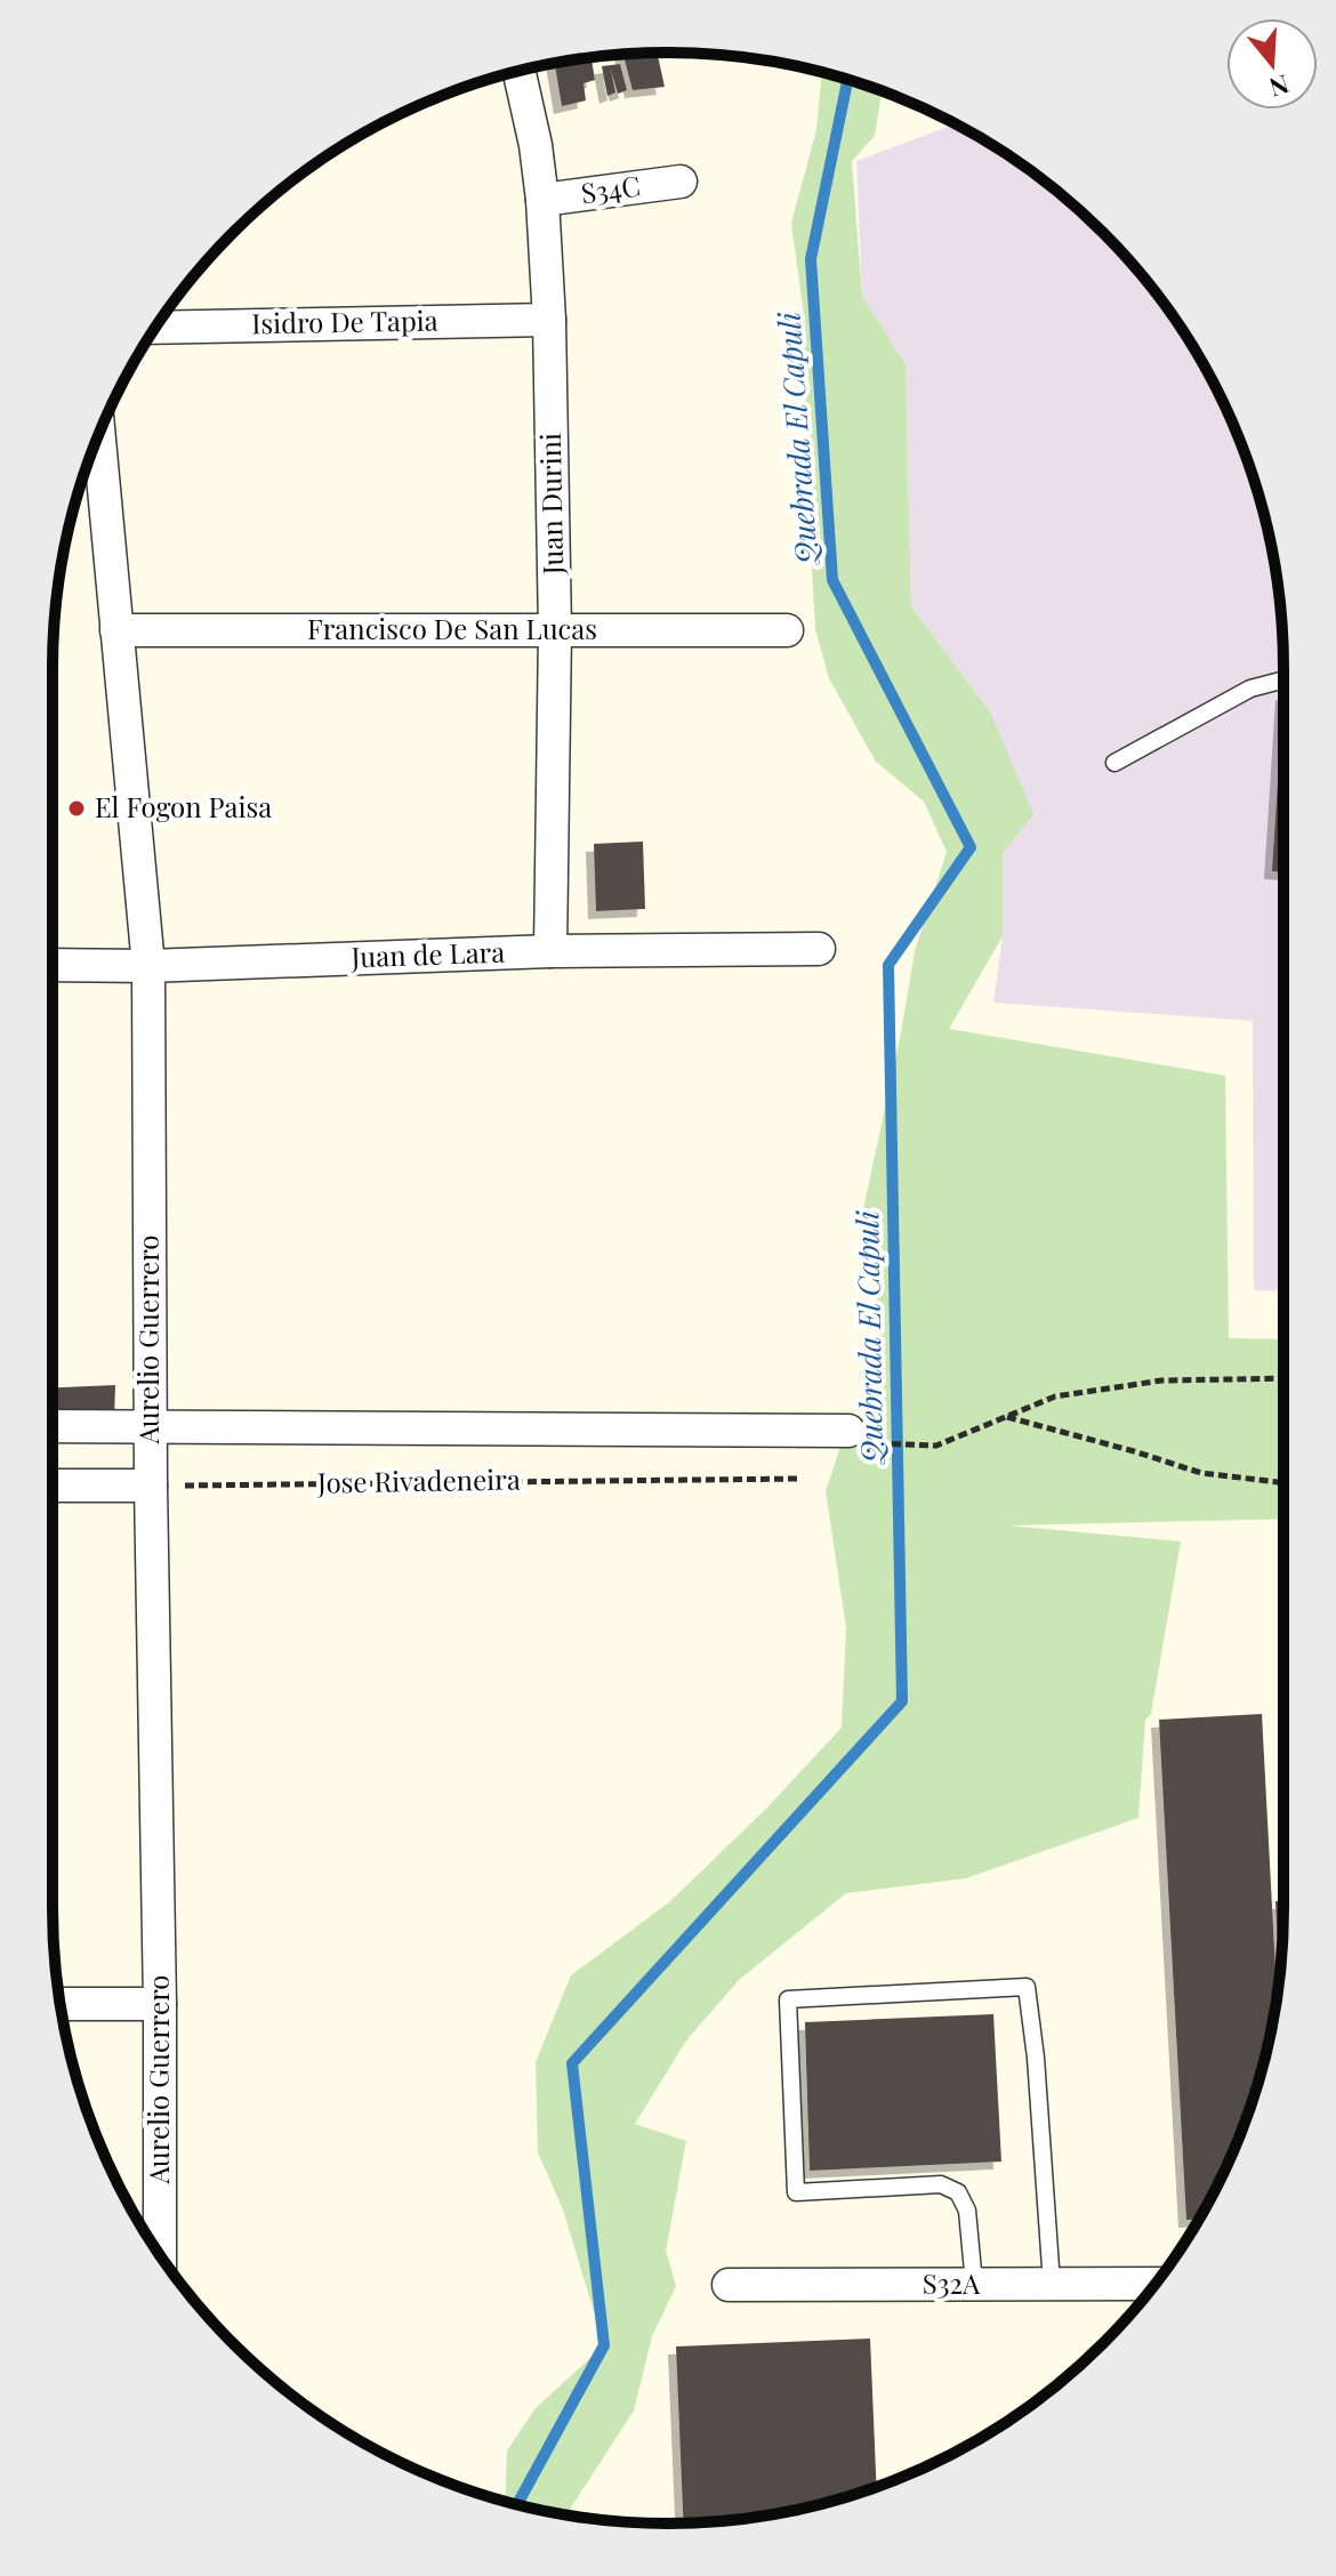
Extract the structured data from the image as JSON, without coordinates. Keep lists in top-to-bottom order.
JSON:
{
  "streets": {
    "street": [
      "S34C",
      "Isidro De Tapia",
      "Juan Durini",
      "Francisco De San Lucas",
      "Juan de Lara",
      "Aurelio Guerrero",
      "S32A"
    ],
    "path": ["Jose Rivadeneira"]
  },
  "crossings": [
    ["S34C", "Juan Durini"],
    ["Isidro De Tapia", "Juan Durini"],
    ["Juan Durini", "Francisco De San Lucas"],
    ["Juan Durini", "Juan de Lara"],
    ["Francisco De San Lucas", "Aurelio Guerrero"],
    ["Juan de Lara", "Aurelio Guerrero"],
    ["Aurelio Guerrero", "Jose Rivadeneira"]
  ],
  "water": ["Quebrada El Capuli"],
  "places": ["El Fogon Paisa"],
  "north": "bottom"
}
